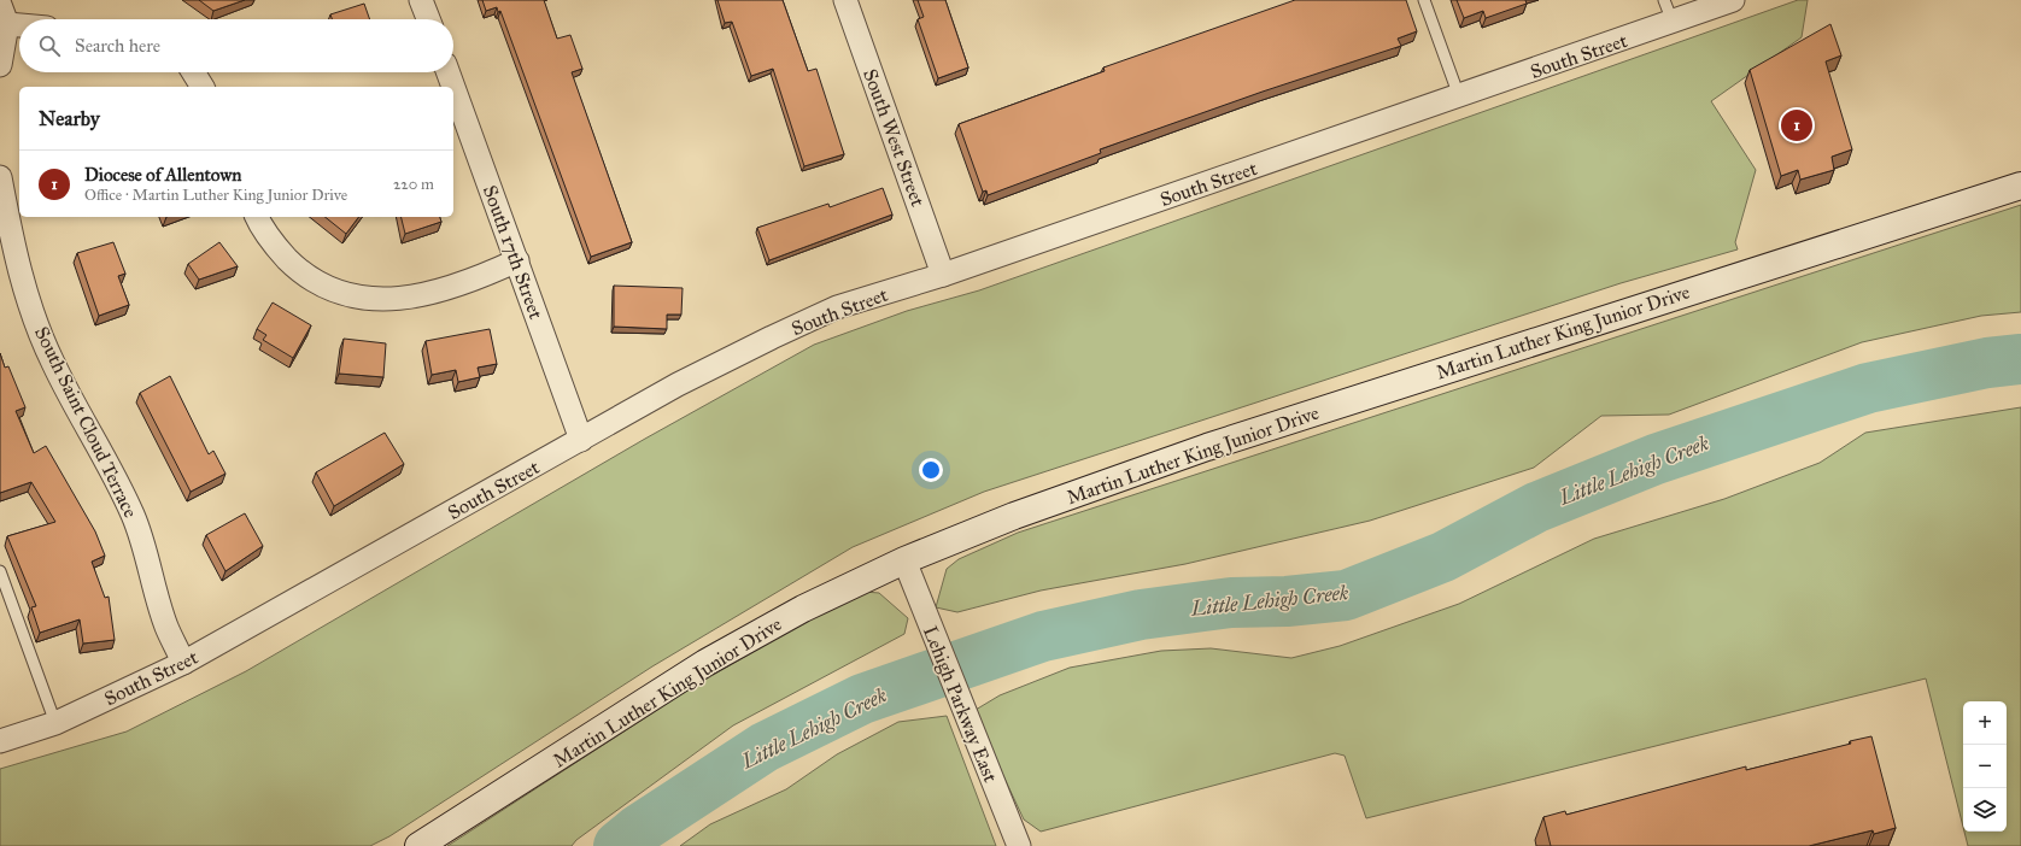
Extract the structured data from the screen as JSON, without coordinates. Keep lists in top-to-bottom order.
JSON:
{
  "streets": {
    "main road": ["Martin Luther King Junior Drive"],
    "street": [
      "South Street",
      "South West Street",
      "South 17th Street",
      "South Saint Cloud Terrace",
      "Lehigh Parkway East"
    ]
  },
  "crossings": [
    ["South Street", "South West Street"],
    ["South Street", "South 17th Street"],
    ["South Street", "South Saint Cloud Terrace"],
    ["Martin Luther King Junior Drive", "Lehigh Parkway East"]
  ],
  "water": ["Little Lehigh Creek"],
  "page": {
    "search": "Search here",
    "heading": "Nearby",
    "pins": "1",
    "list": [
      {
        "mark": "1",
        "name": "Diocese of Allentown",
        "note": "Office · Martin Luther King Junior Drive",
        "value": "220 m"
      }
    ],
    "map_buttons": ["+", "−"]
  }
}
